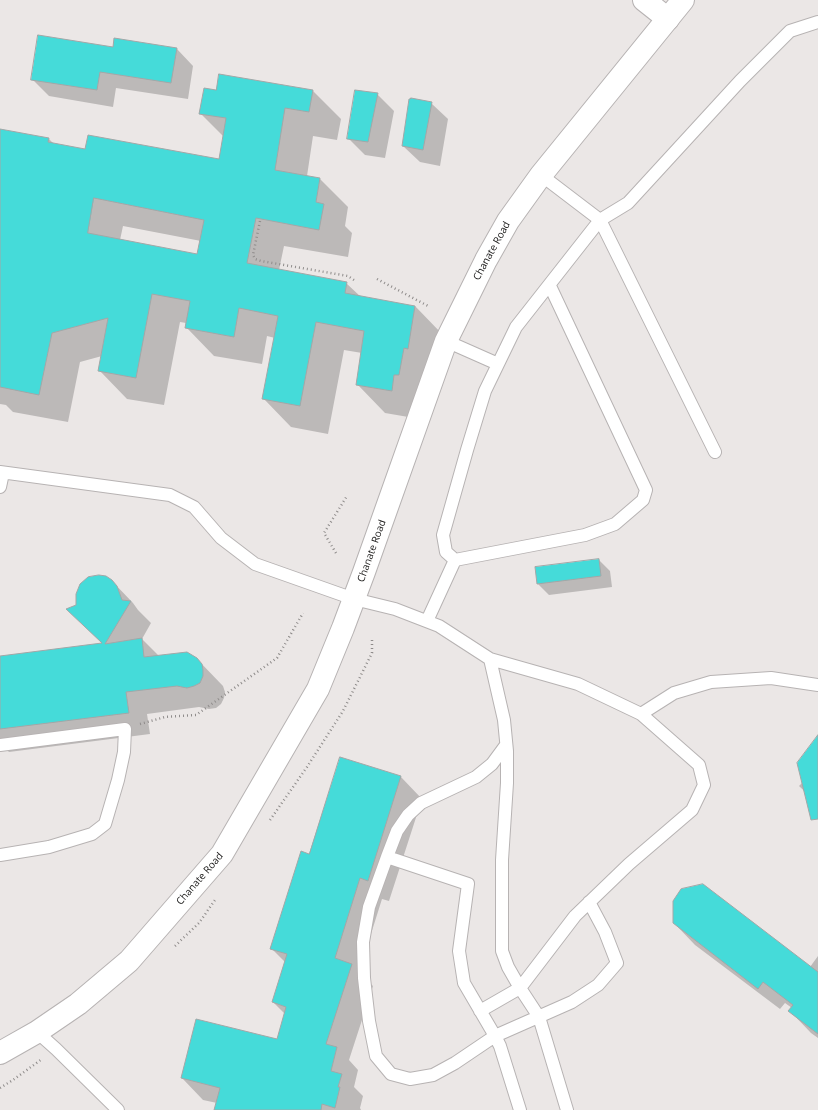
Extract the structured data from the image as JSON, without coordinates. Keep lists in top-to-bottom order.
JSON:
{
  "streets": {
    "street": ["Chanate Road"]
  }
}
